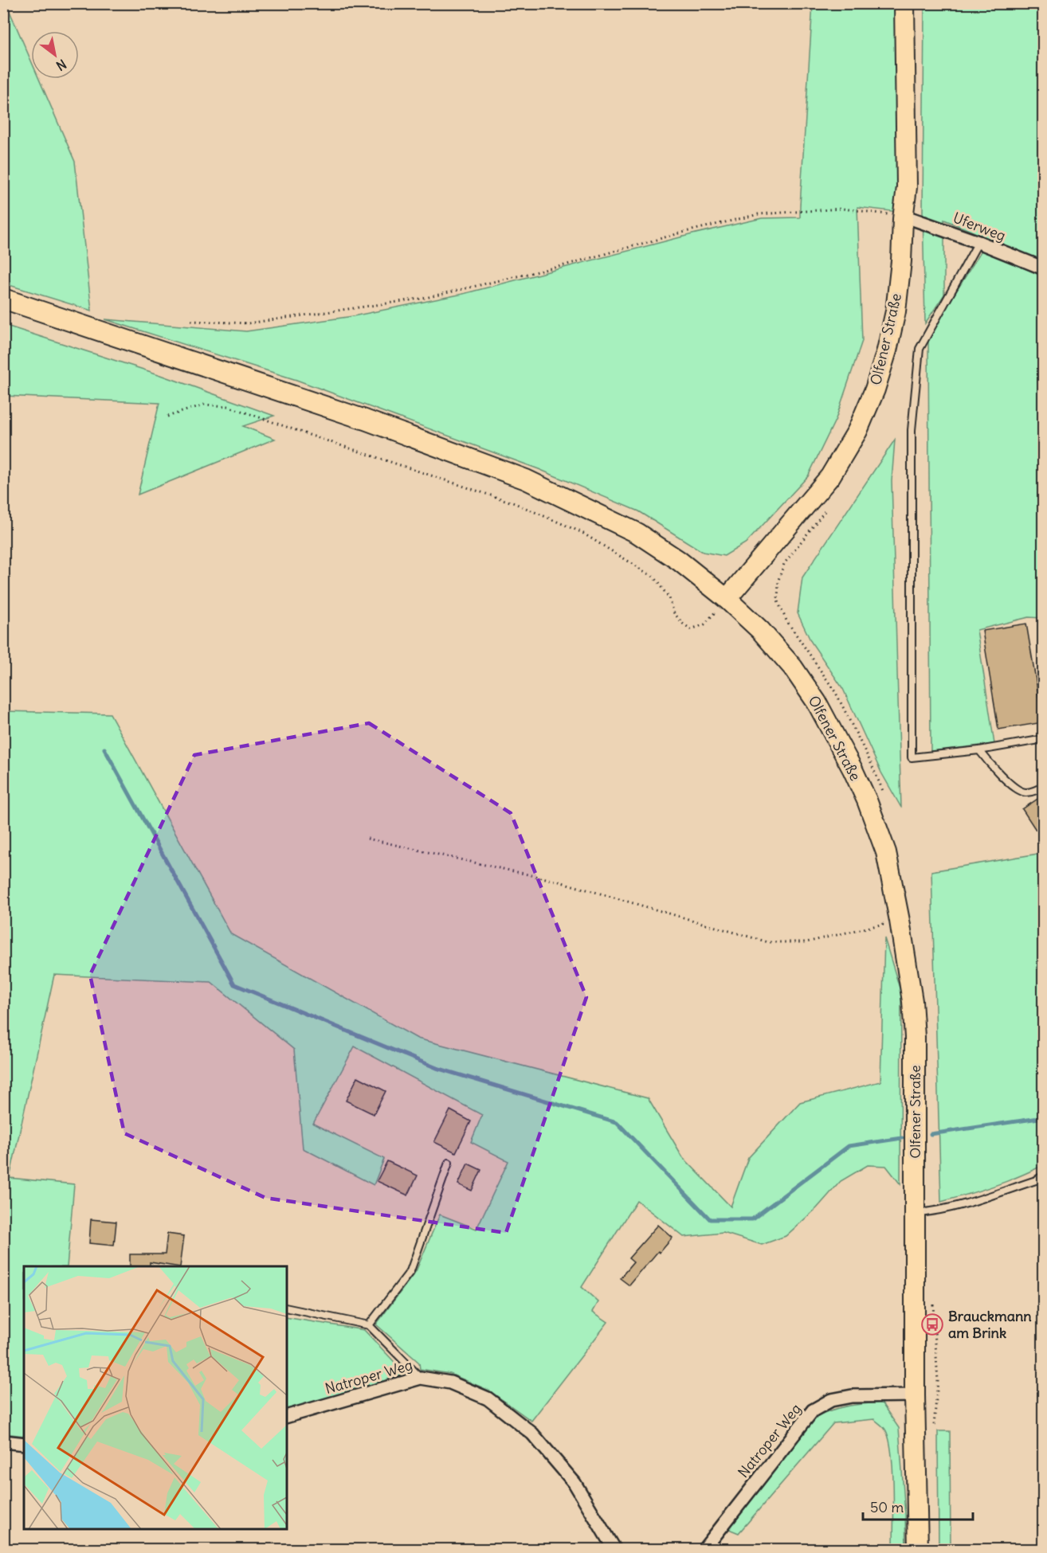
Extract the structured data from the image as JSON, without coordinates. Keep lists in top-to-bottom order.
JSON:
{
  "streets": {
    "main road": ["Olfener Straße"],
    "street": ["Uferweg", "Natroper Weg"]
  },
  "crossings": [
    ["Uferweg", "Olfener Straße"],
    ["Olfener Straße", "Natroper Weg"]
  ],
  "places": {
    "bus stop": ["Brauckmann am Brink"]
  },
  "scale_bar": "50 m",
  "north": "bottom right"
}
